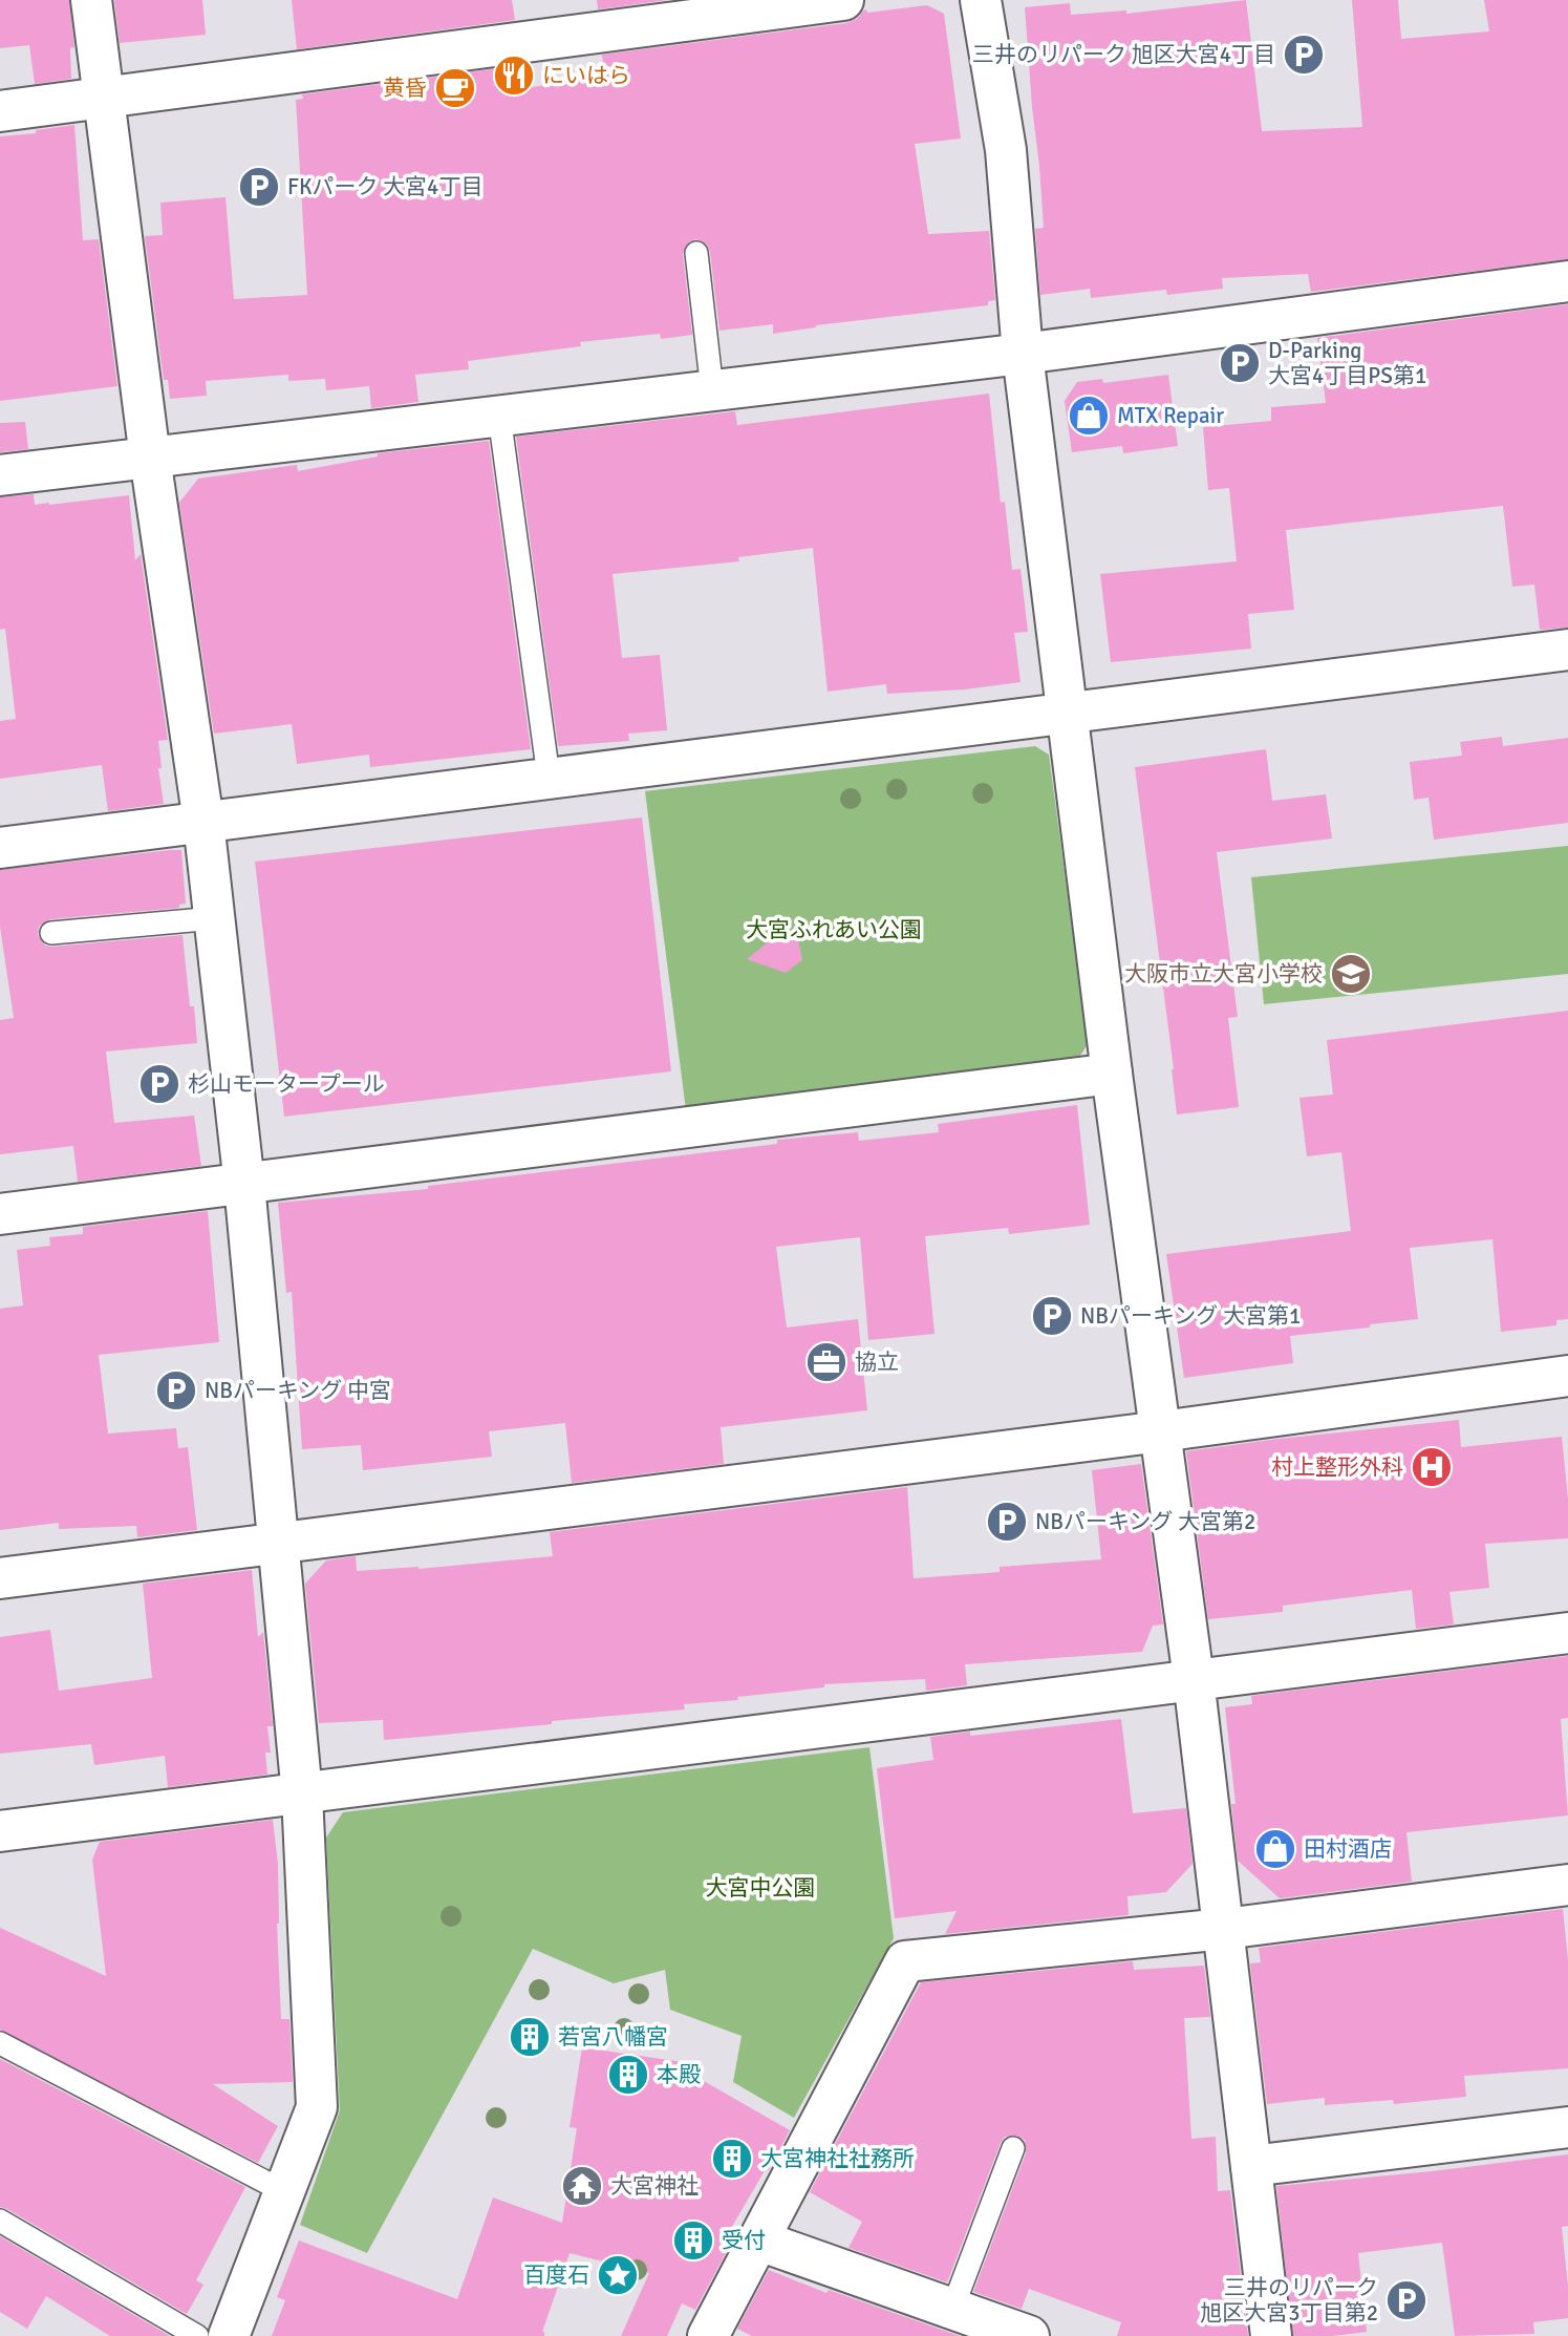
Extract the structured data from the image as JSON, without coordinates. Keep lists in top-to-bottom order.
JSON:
{
  "parks": ["大宮ふれあい公園", "大宮中公園"],
  "places": {
    "parking": [
      "三井のリパーク 旭区大宮4丁目",
      "FKパーク 大宮4丁目",
      "D-Parking 大宮4丁目PS第1",
      "杉山モータープール",
      "NBパーキング 大宮第1",
      "NBパーキング 中宮",
      "NBパーキング 大宮第2",
      "三井のリパーク 旭区大宮3丁目第2"
    ],
    "restaurant": ["にいはら"],
    "cafe": ["黄昏"],
    "shop": ["MTX Repair", "田村酒店"],
    "school or university": ["大阪市立大宮小学校"],
    "office": ["協立"],
    "hospital": ["村上整形外科"],
    "building": [
      "若宮八幡宮",
      "本殿",
      "大宮神社社務所",
      "受付"
    ],
    "temple": ["大宮神社"],
    "place": ["百度石"]
  }
}
